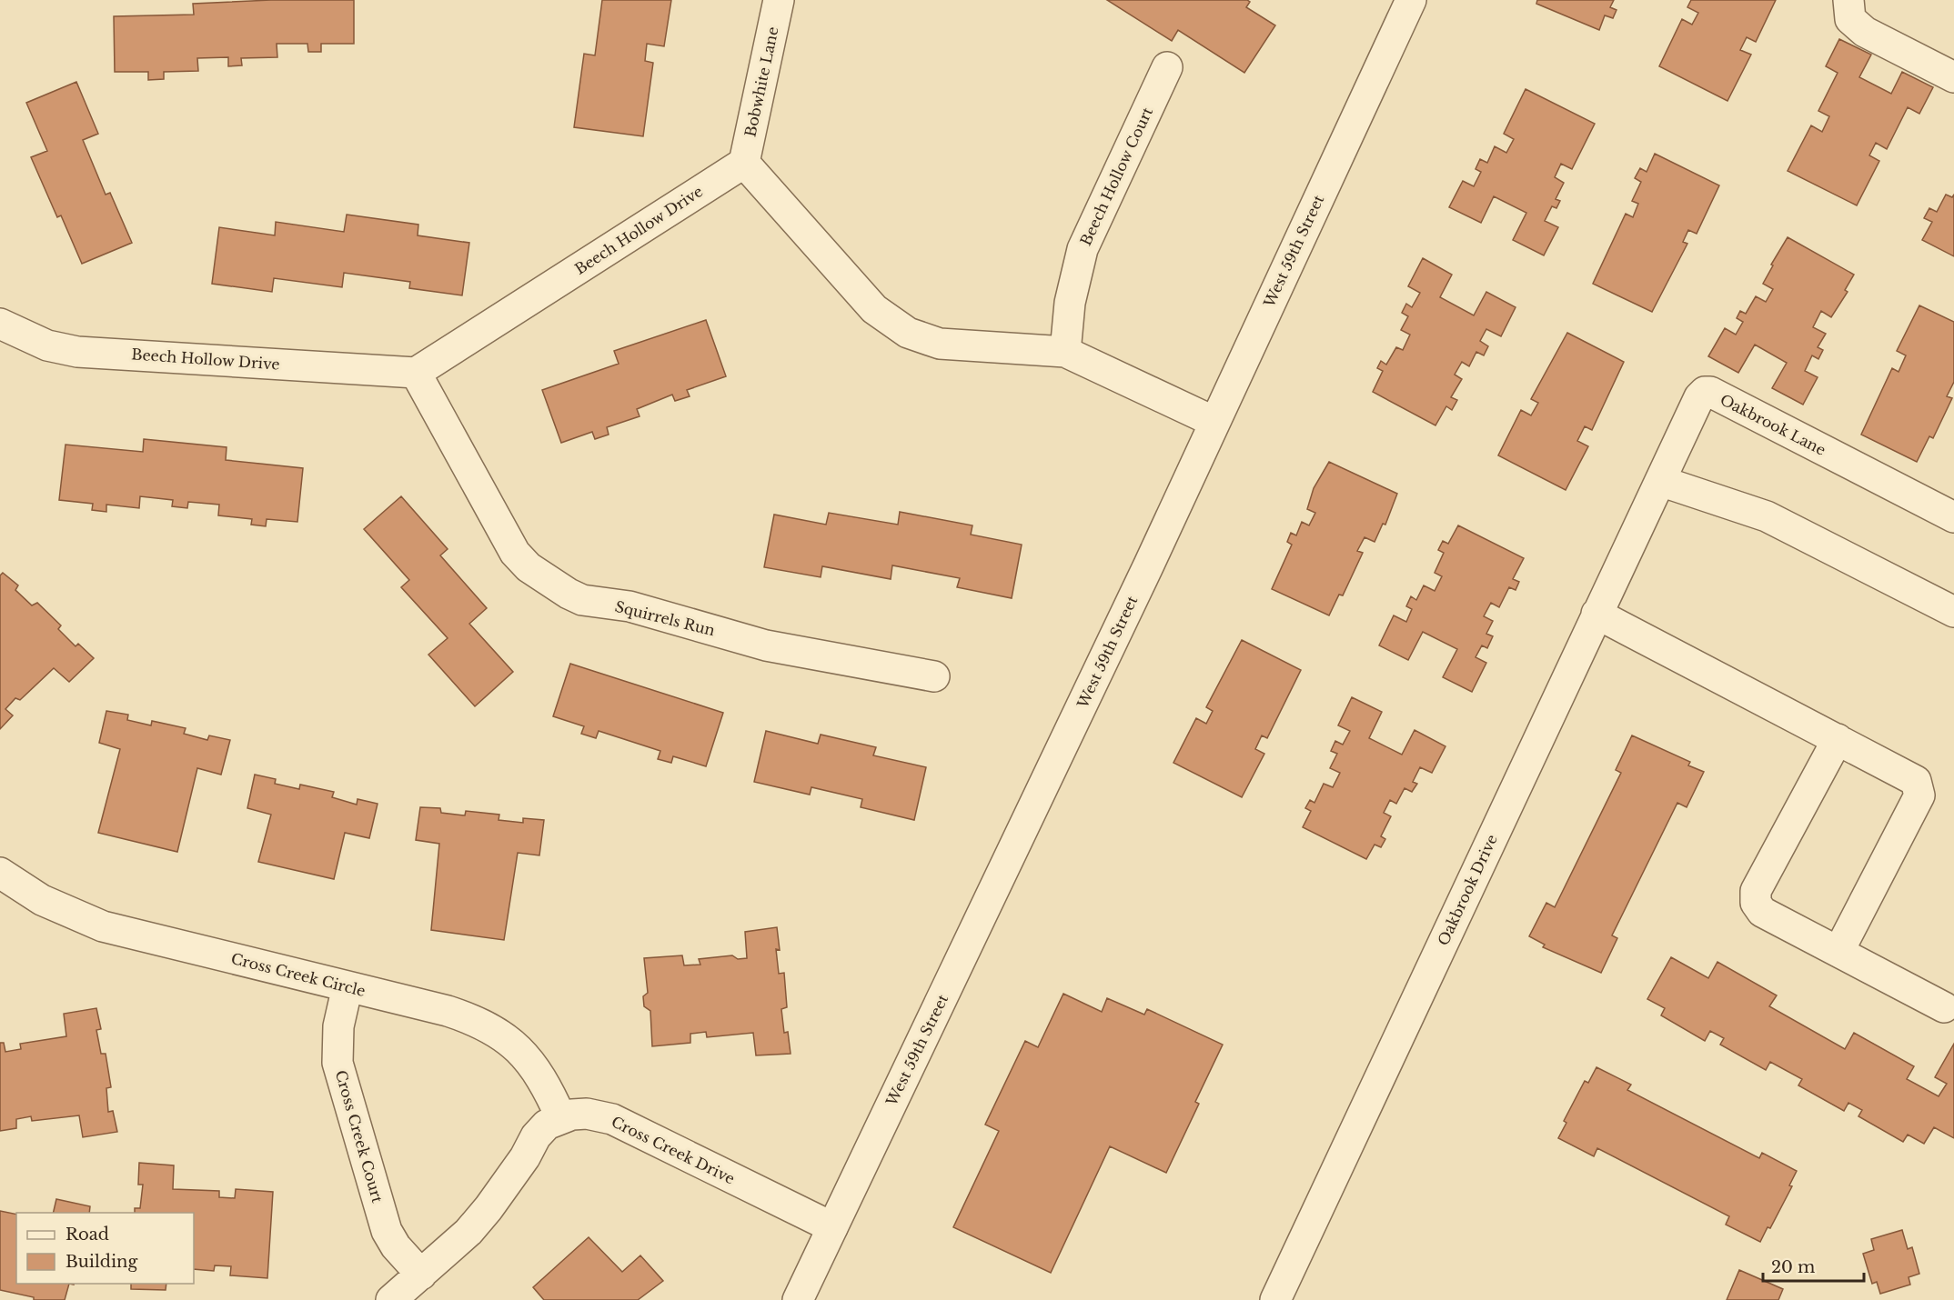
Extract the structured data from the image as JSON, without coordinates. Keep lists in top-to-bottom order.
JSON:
{
  "streets": {
    "street": [
      "Bobwhite Lane",
      "Beech Hollow Court",
      "Beech Hollow Drive",
      "West 59th Street",
      "Oakbrook Lane",
      "Squirrels Run",
      "Oakbrook Drive",
      "Cross Creek Circle",
      "Cross Creek Court",
      "Cross Creek Drive"
    ]
  },
  "crossings": [
    ["Bobwhite Lane", "Beech Hollow Drive"],
    ["Beech Hollow Drive", "Squirrels Run"],
    ["West 59th Street", "Cross Creek Drive"],
    ["Oakbrook Lane", "Oakbrook Drive"],
    ["Cross Creek Circle", "Cross Creek Court"],
    ["Cross Creek Circle", "Cross Creek Drive"],
    ["Cross Creek Court", "Cross Creek Drive"]
  ],
  "legend": ["Road", "Building"],
  "scale_bar": "20 m"
}
